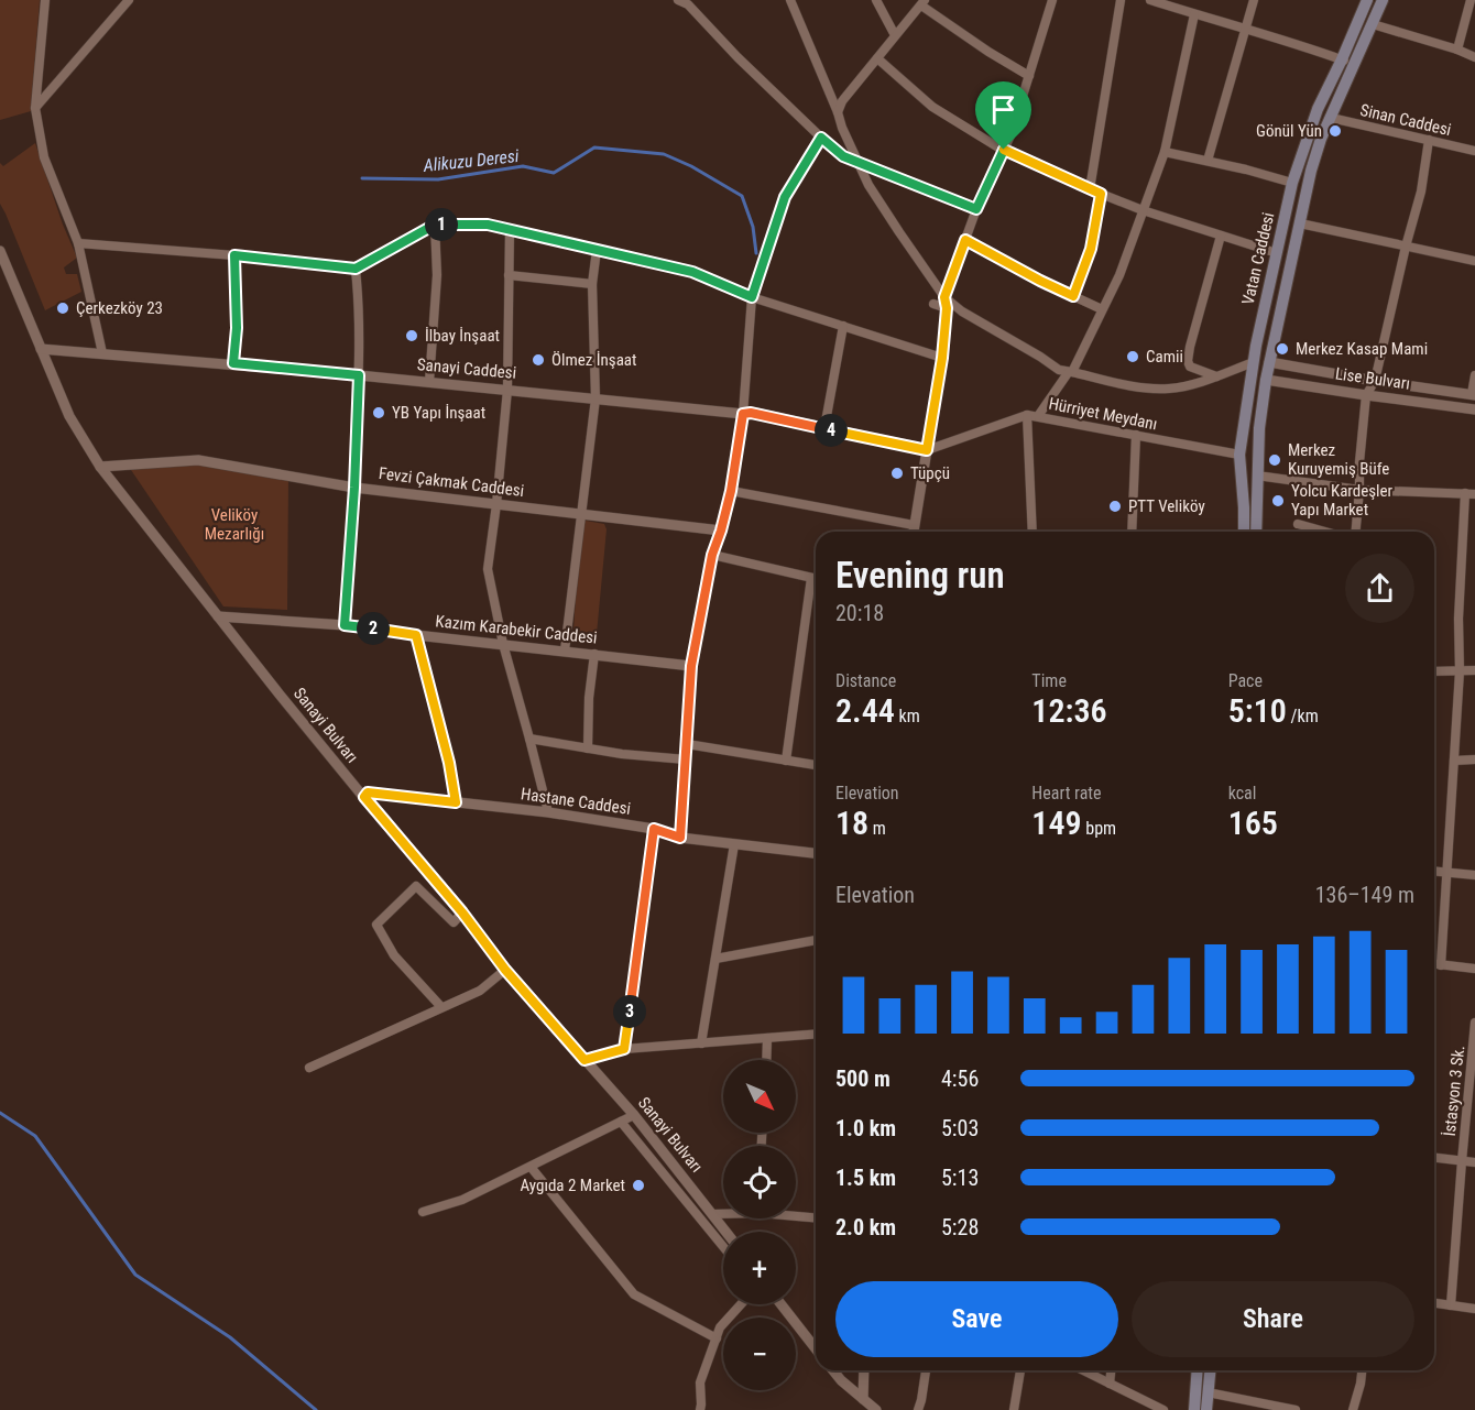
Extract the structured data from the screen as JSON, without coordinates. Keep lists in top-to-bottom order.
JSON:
{
  "streets": {
    "main road": ["Vatan Caddesi"],
    "street": [
      "Sinan Caddesi",
      "Sanayi Caddesi",
      "Lise Bulvarı",
      "Hürriyet Meydanı",
      "Fevzi Çakmak Caddesi",
      "Kazım Karabekir Caddesi",
      "Sanayi Bulvarı",
      "Hastane Caddesi",
      "İstasyon 3 Sk."
    ]
  },
  "crossings": [
    ["Sinan Caddesi", "Vatan Caddesi"],
    ["Vatan Caddesi", "Lise Bulvarı"],
    ["Vatan Caddesi", "Hürriyet Meydanı"],
    ["Sanayi Caddesi", "Hürriyet Meydanı"],
    ["Sanayi Caddesi", "Sanayi Bulvarı"],
    ["Fevzi Çakmak Caddesi", "Sanayi Bulvarı"],
    ["Kazım Karabekir Caddesi", "Sanayi Bulvarı"],
    ["Sanayi Bulvarı", "Hastane Caddesi"]
  ],
  "water": ["Alikuzu Deresi"],
  "parks": ["Veliköy Mezarlığı"],
  "places": [
    "Gönül Yün",
    "Çerkezköy 23",
    "İlbay İnşaat",
    "Merkez Kasap Mami",
    "Camii",
    "Ölmez İnşaat",
    "YB Yapı İnşaat",
    "Merkez Kuruyemiş Büfe",
    "Tüpçü",
    "Yolcu Kardeşler Yapı Market",
    "PTT Veliköy",
    "Aygıda 2 Market"
  ],
  "north": "bottom right",
  "page": {
    "pins": [
      "1",
      "4",
      "2",
      "3"
    ],
    "heading": ["Evening run", "20:18"],
    "stats": [
      ["Distance", "2.44 km"],
      ["Time", "12:36"],
      ["Pace", "5:10 /km"],
      ["Elevation", "18 m"],
      ["Heart rate", "149 bpm"],
      ["kcal", "165"]
    ],
    "chart": ["Elevation", "136–149 m"],
    "list": [
      {
        "name": "500 m",
        "note": "4:56"
      },
      {
        "name": "1.0 km",
        "note": "5:03"
      },
      {
        "name": "1.5 km",
        "note": "5:13"
      },
      {
        "name": "2.0 km",
        "note": "5:28"
      }
    ],
    "map_buttons": ["+", "−"],
    "buttons": ["Save", "Share"]
  }
}
